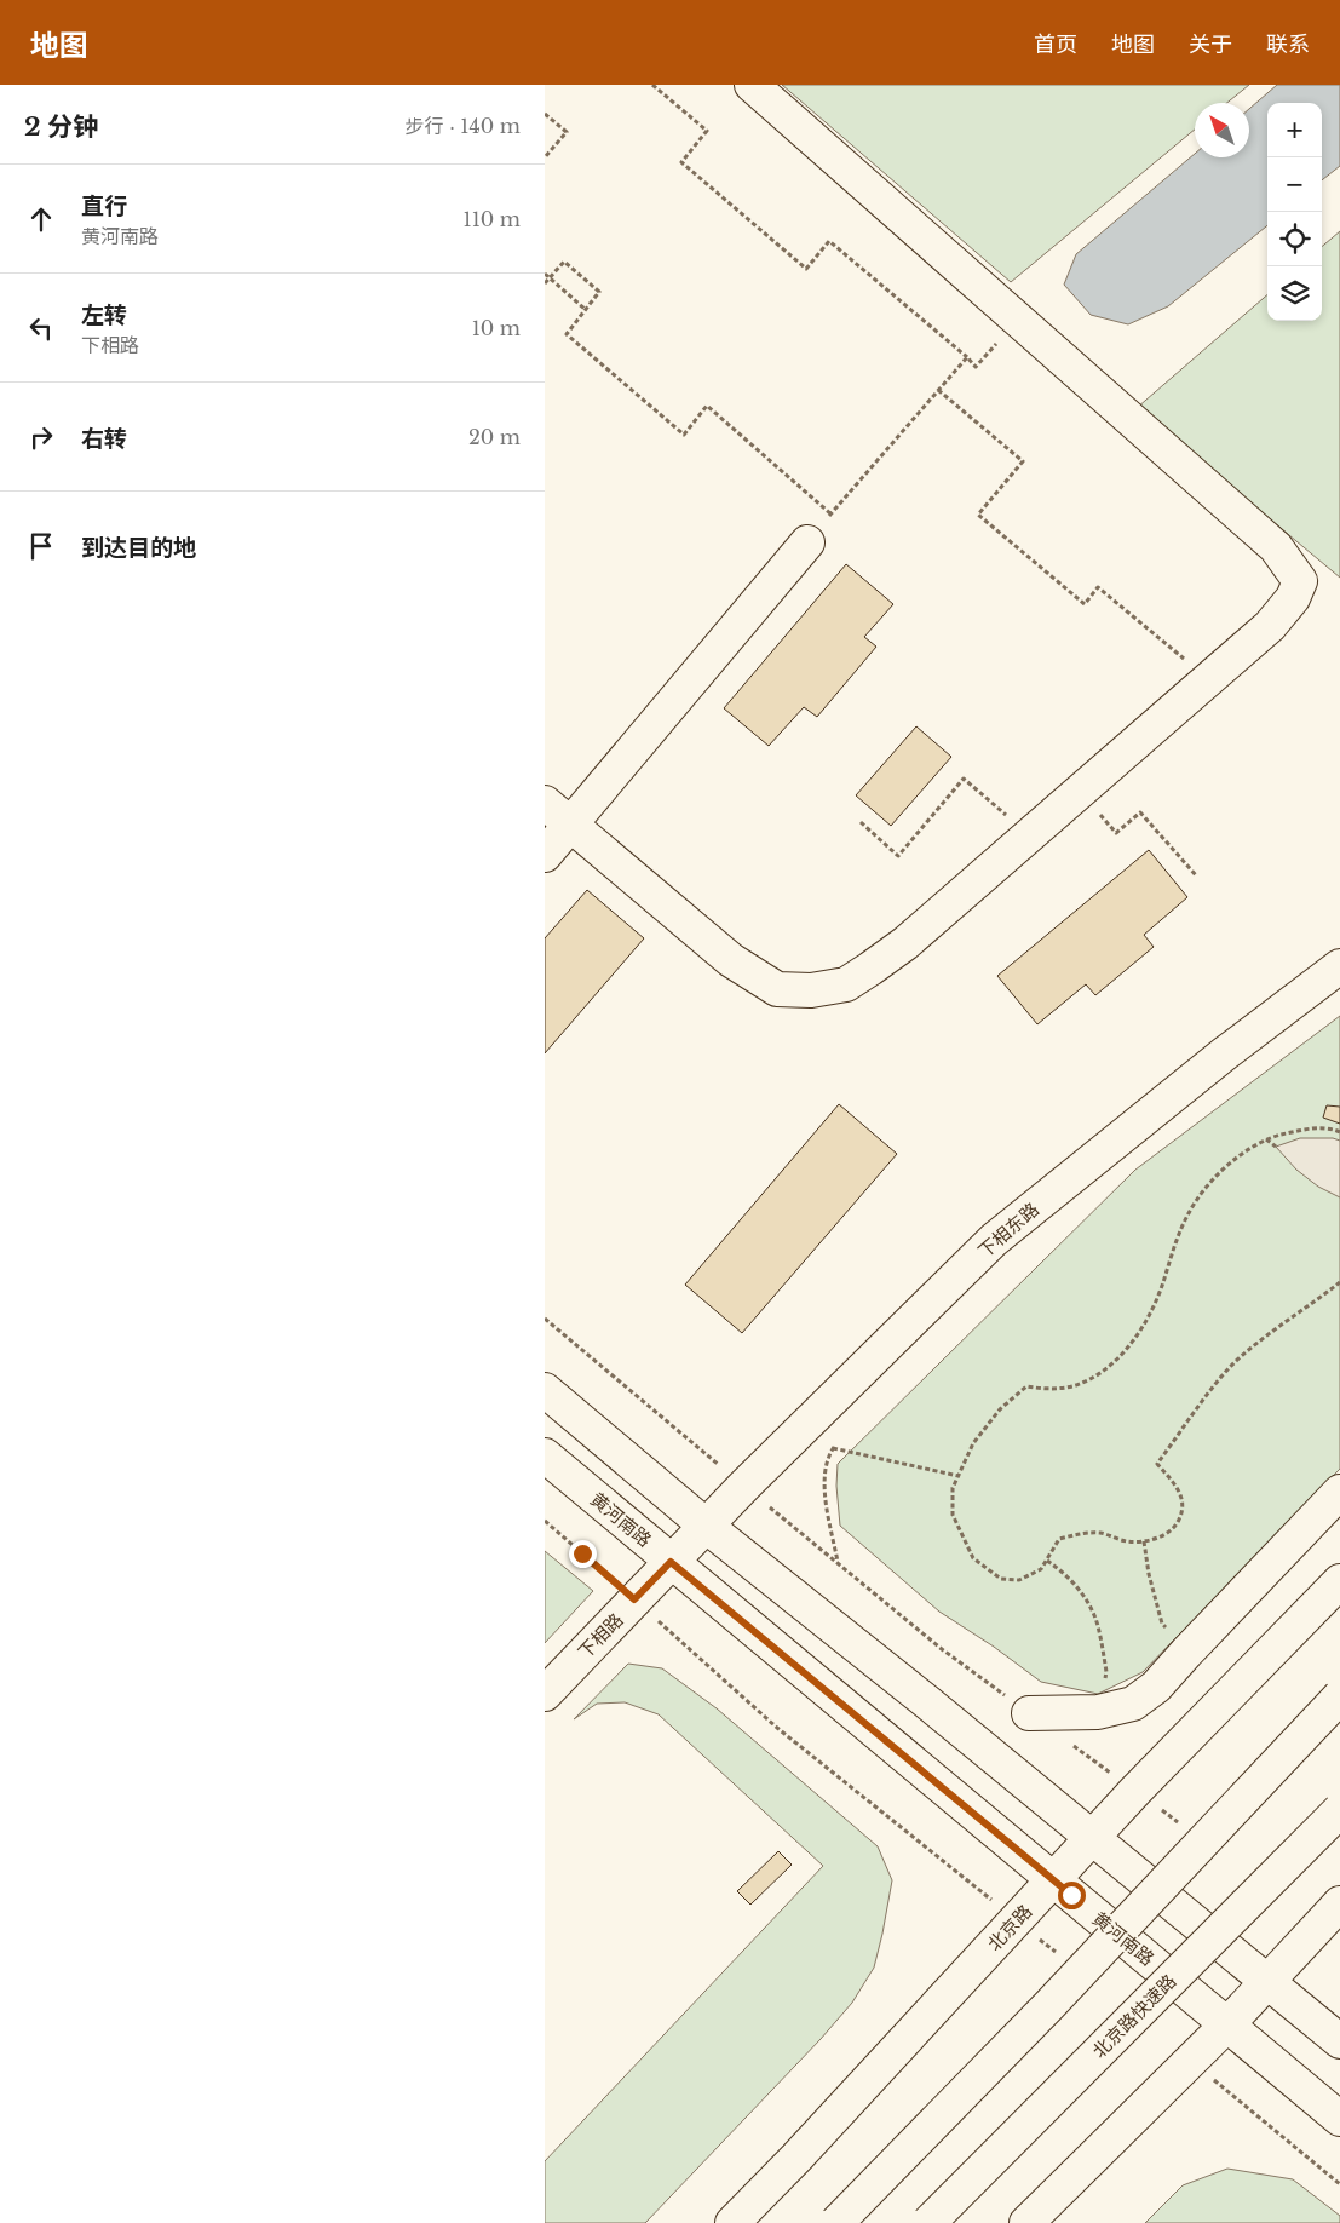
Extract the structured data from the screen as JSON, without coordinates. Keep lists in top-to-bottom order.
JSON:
{
  "streets": {
    "main road": [
      "下相东路",
      "黄河南路",
      "下相路",
      "北京路",
      "北京路快速路"
    ]
  },
  "crossings": [
    ["下相东路", "下相路"],
    ["黄河南路", "下相路"],
    ["黄河南路", "北京路"]
  ],
  "north": "top left",
  "page": {
    "header": "地图",
    "nav": [
      "首页",
      "地图",
      "关于",
      "联系"
    ],
    "heading": ["2 分钟", "步行 · 140 m"],
    "map_buttons": ["+", "−"],
    "list": [
      ["直行", "黄河南路", "110 m"],
      ["左转", "下相路", "10 m"],
      ["右转", "20 m"],
      "到达目的地"
    ]
  }
}
